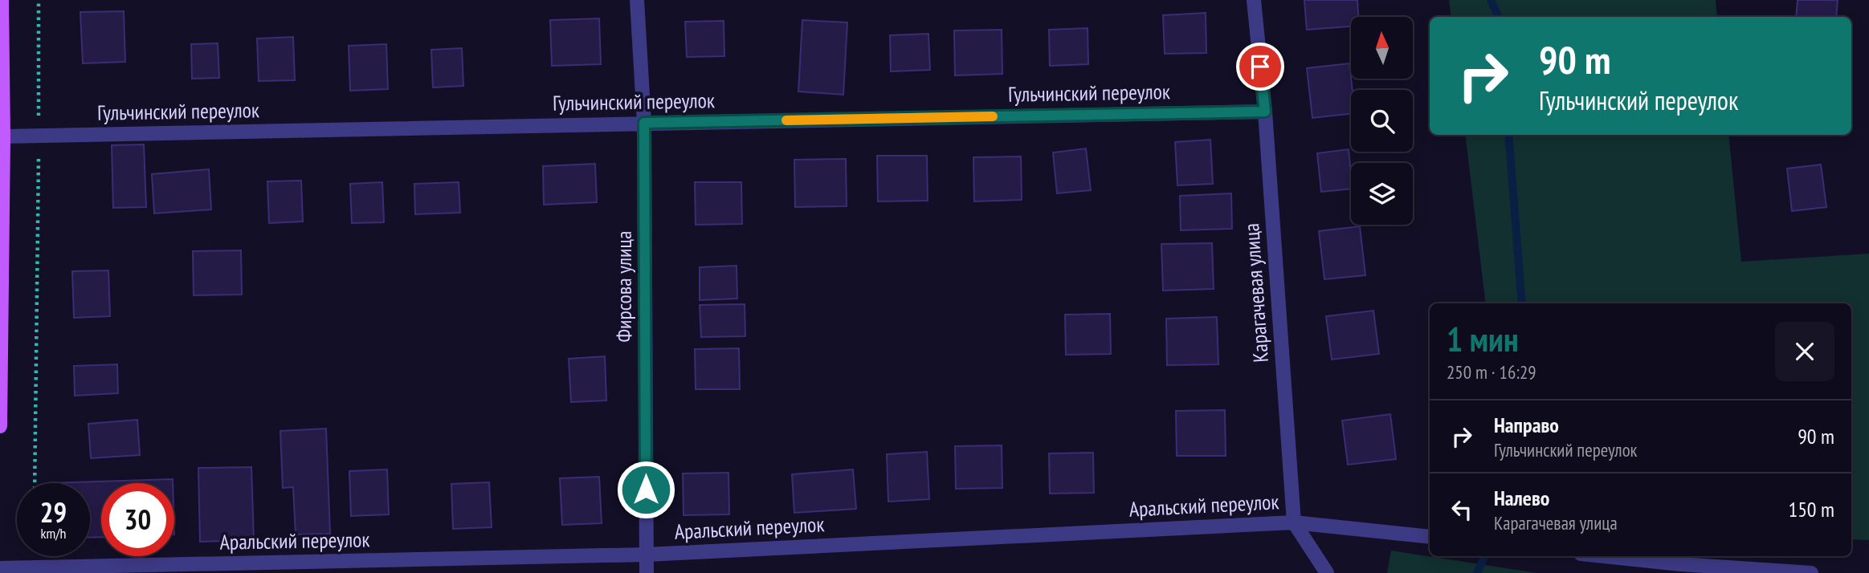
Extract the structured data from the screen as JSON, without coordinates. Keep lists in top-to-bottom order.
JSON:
{
  "streets": {
    "street": [
      "Гульчинский переулок",
      "Фирсова улица",
      "Карагачевая улица",
      "Аральский переулок"
    ]
  },
  "crossings": [
    ["Гульчинский переулок", "Фирсова улица"],
    ["Гульчинский переулок", "Карагачевая улица"],
    ["Фирсова улица", "Аральский переулок"],
    ["Карагачевая улица", "Аральский переулок"]
  ],
  "north": "top",
  "page": {
    "turn": ["90 m", "Гульчинский переулок"],
    "heading": ["1 мин", "250 m · 16:29"],
    "list": [
      {
        "name": "Направо",
        "note": "Гульчинский переулок",
        "value": "90 m"
      },
      {
        "name": "Налево",
        "note": "Карагачевая улица",
        "value": "150 m"
      }
    ],
    "speed": "29 km/h",
    "limit": "30"
  }
}
